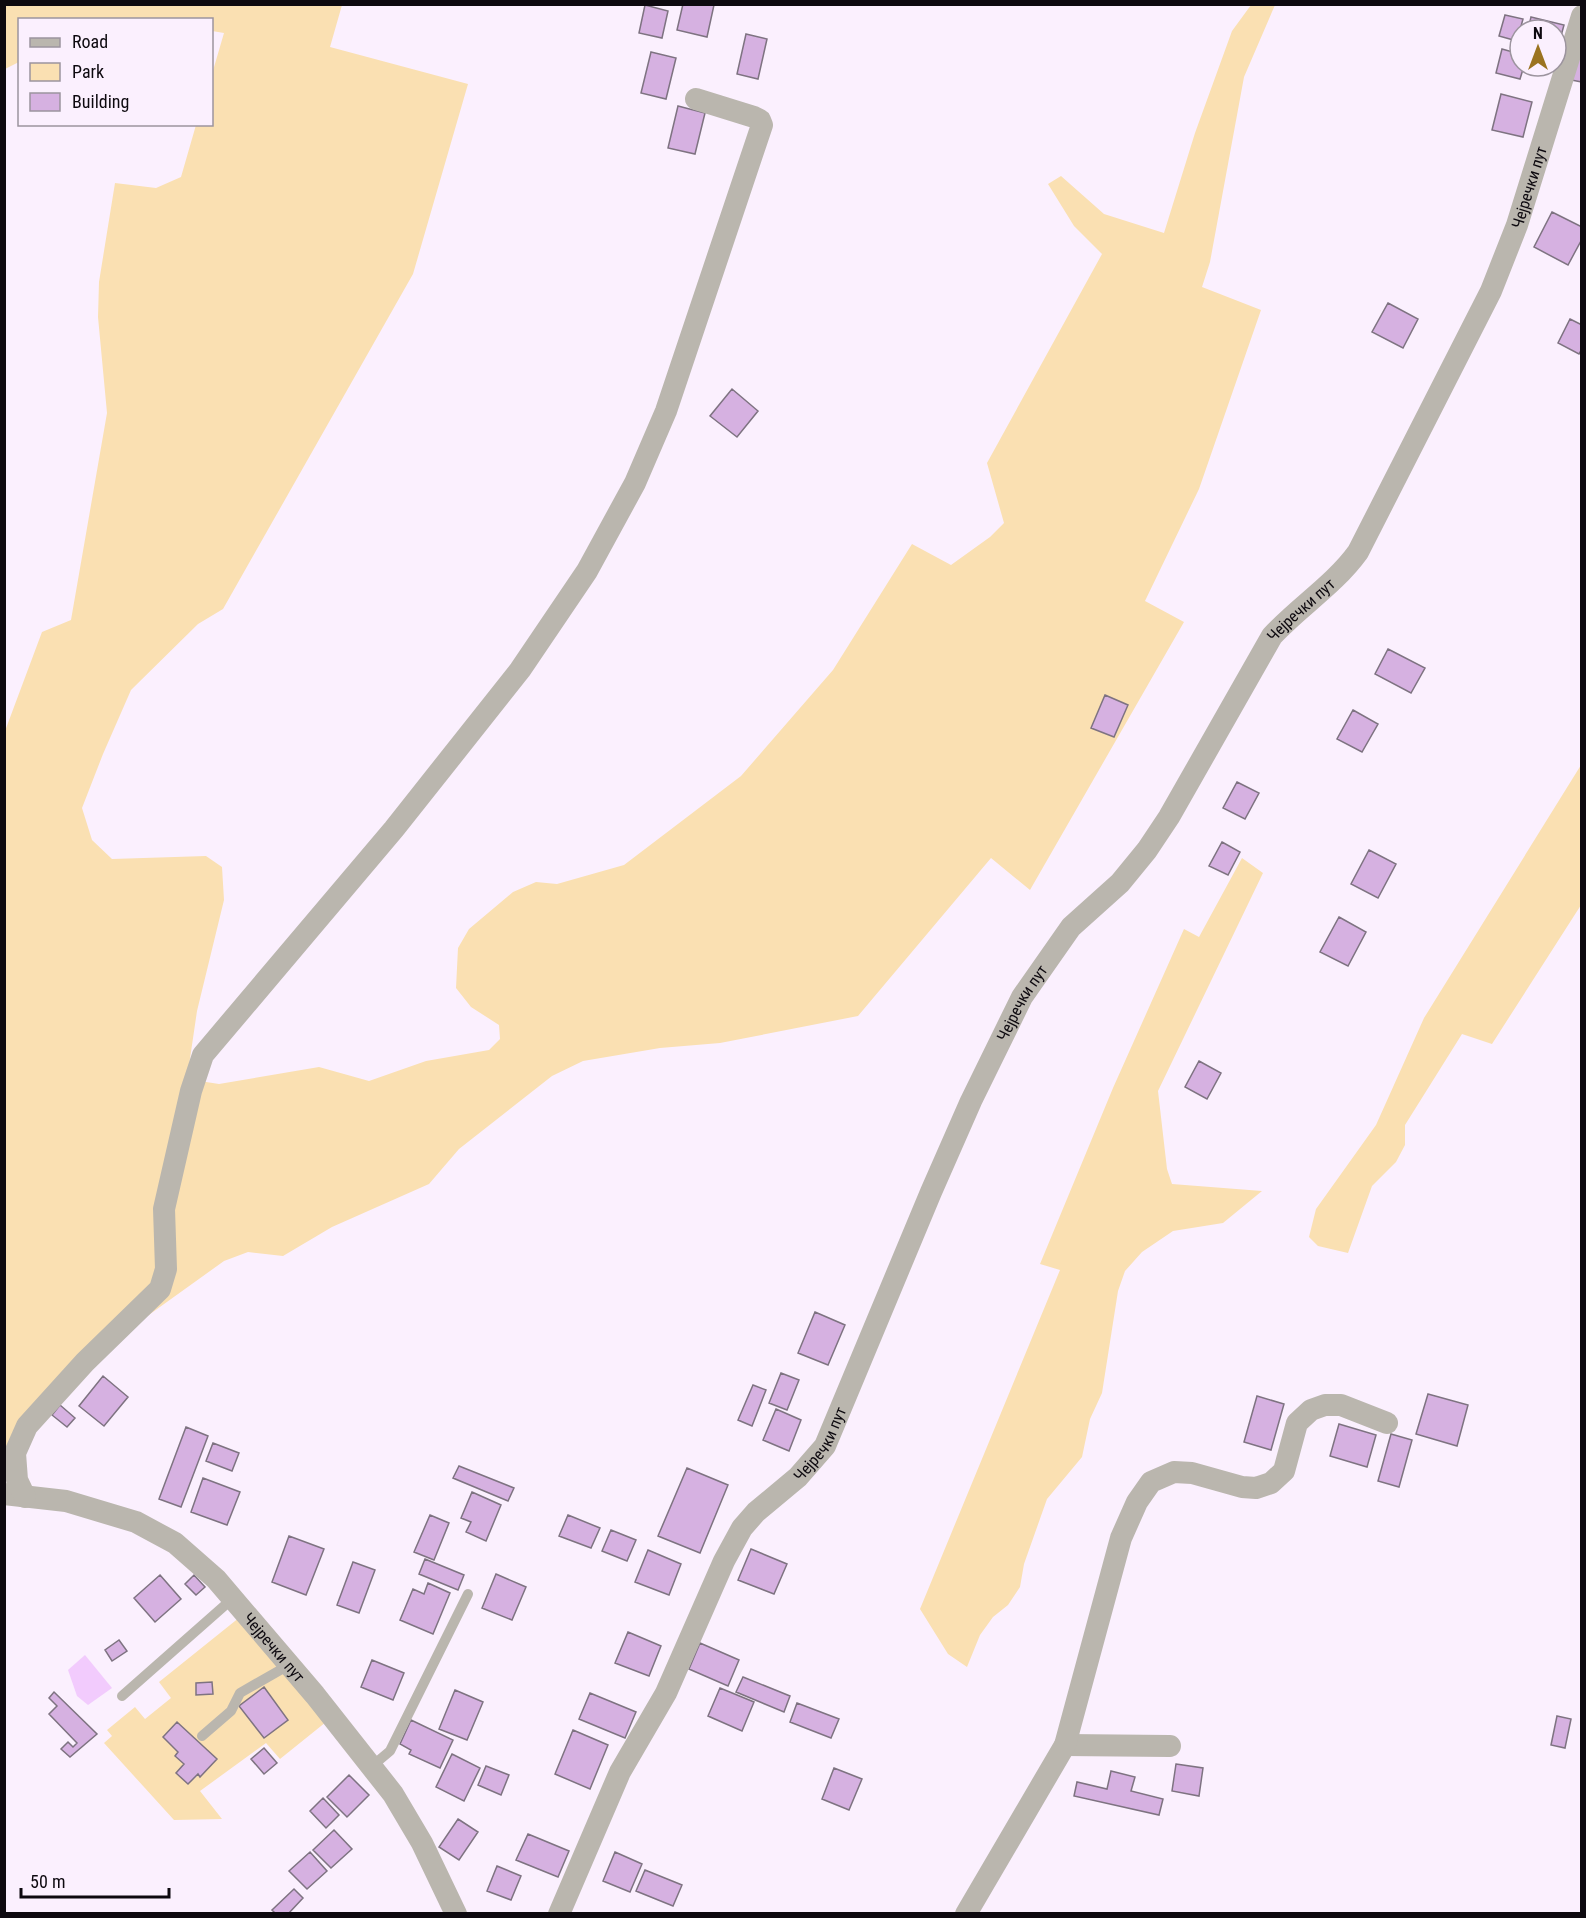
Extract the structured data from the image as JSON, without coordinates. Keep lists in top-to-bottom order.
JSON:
{
  "streets": {
    "street": ["Чејречки пут"]
  },
  "legend": ["Road", "Park", "Building"],
  "scale_bar": "50 m",
  "north": "top"
}
